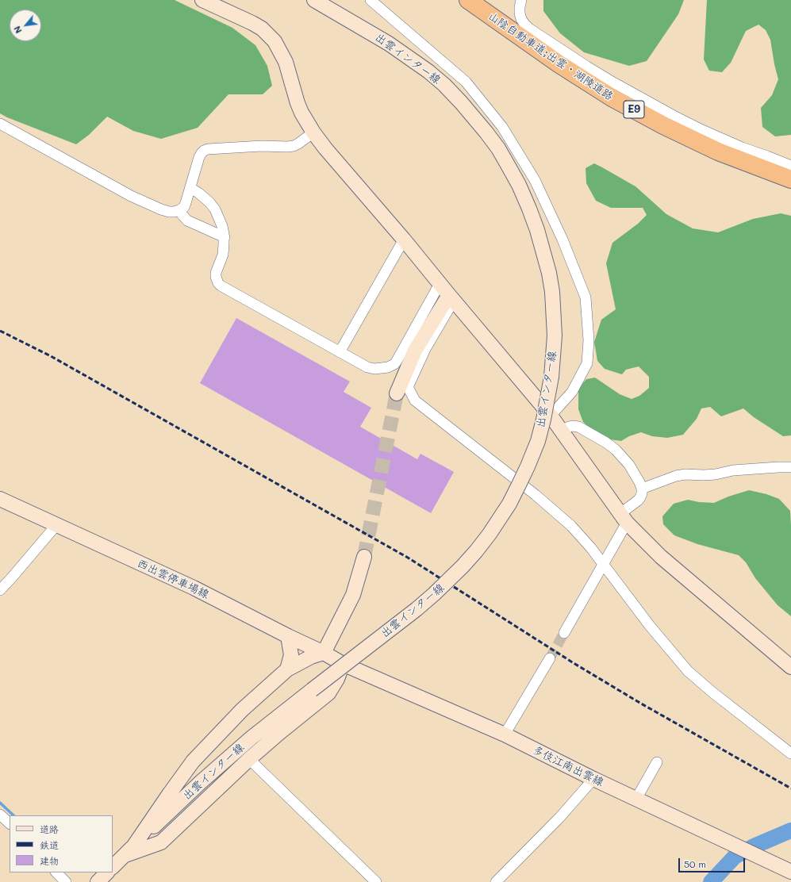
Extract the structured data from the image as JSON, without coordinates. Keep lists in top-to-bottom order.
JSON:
{
  "streets": {
    "highway": ["山陰自動車道;出雲・湖陵道路", "E9"],
    "main road": ["出雲インター線", "西出雲停車場線", "多伎江南出雲線"]
  },
  "crossings": [
    ["西出雲停車場線", "多伎江南出雲線"]
  ],
  "legend": ["道路", "鉄道", "建物"],
  "scale_bar": "50 m",
  "north": "bottom left"
}
